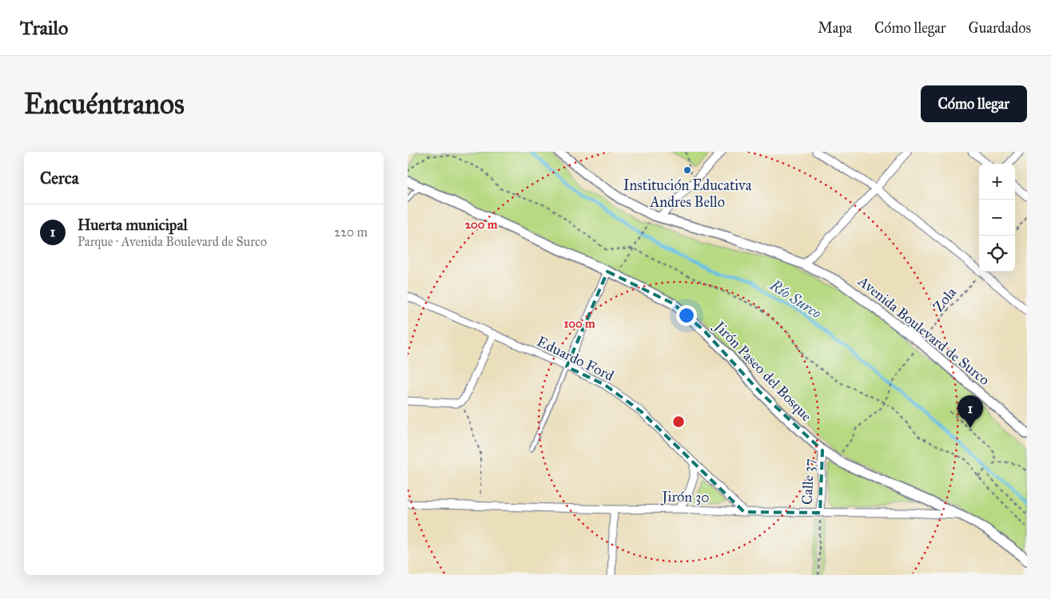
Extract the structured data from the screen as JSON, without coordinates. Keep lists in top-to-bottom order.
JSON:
{
  "streets": {
    "street": [
      "Avenida Boulevard de Surco",
      "Eduardo Ford",
      "Jirón Paseo del Bosque",
      "Calle 37",
      "Jirón 30"
    ],
    "path": ["Zola"]
  },
  "crossings": [
    ["Zola", "Avenida Boulevard de Surco"],
    ["Eduardo Ford", "Jirón 30"],
    ["Jirón Paseo del Bosque", "Calle 37"],
    ["Jirón Paseo del Bosque", "Jirón 30"],
    ["Calle 37", "Jirón 30"]
  ],
  "water": ["Río Surco"],
  "places": ["Institución Educativa Andres Bello"],
  "page": {
    "header": "Trailo",
    "nav": ["Mapa", "Cómo llegar", "Guardados"],
    "buttons": "Cómo llegar",
    "title": "Encuéntranos",
    "heading": "Cerca",
    "map_buttons": ["+", "−"],
    "list": [
      {
        "mark": "1",
        "name": "Huerta municipal",
        "note": "Parque · Avenida Boulevard de Surco",
        "value": "220 m"
      }
    ],
    "pins": "1"
  },
  "rings": ["200 m", "100 m"]
}
